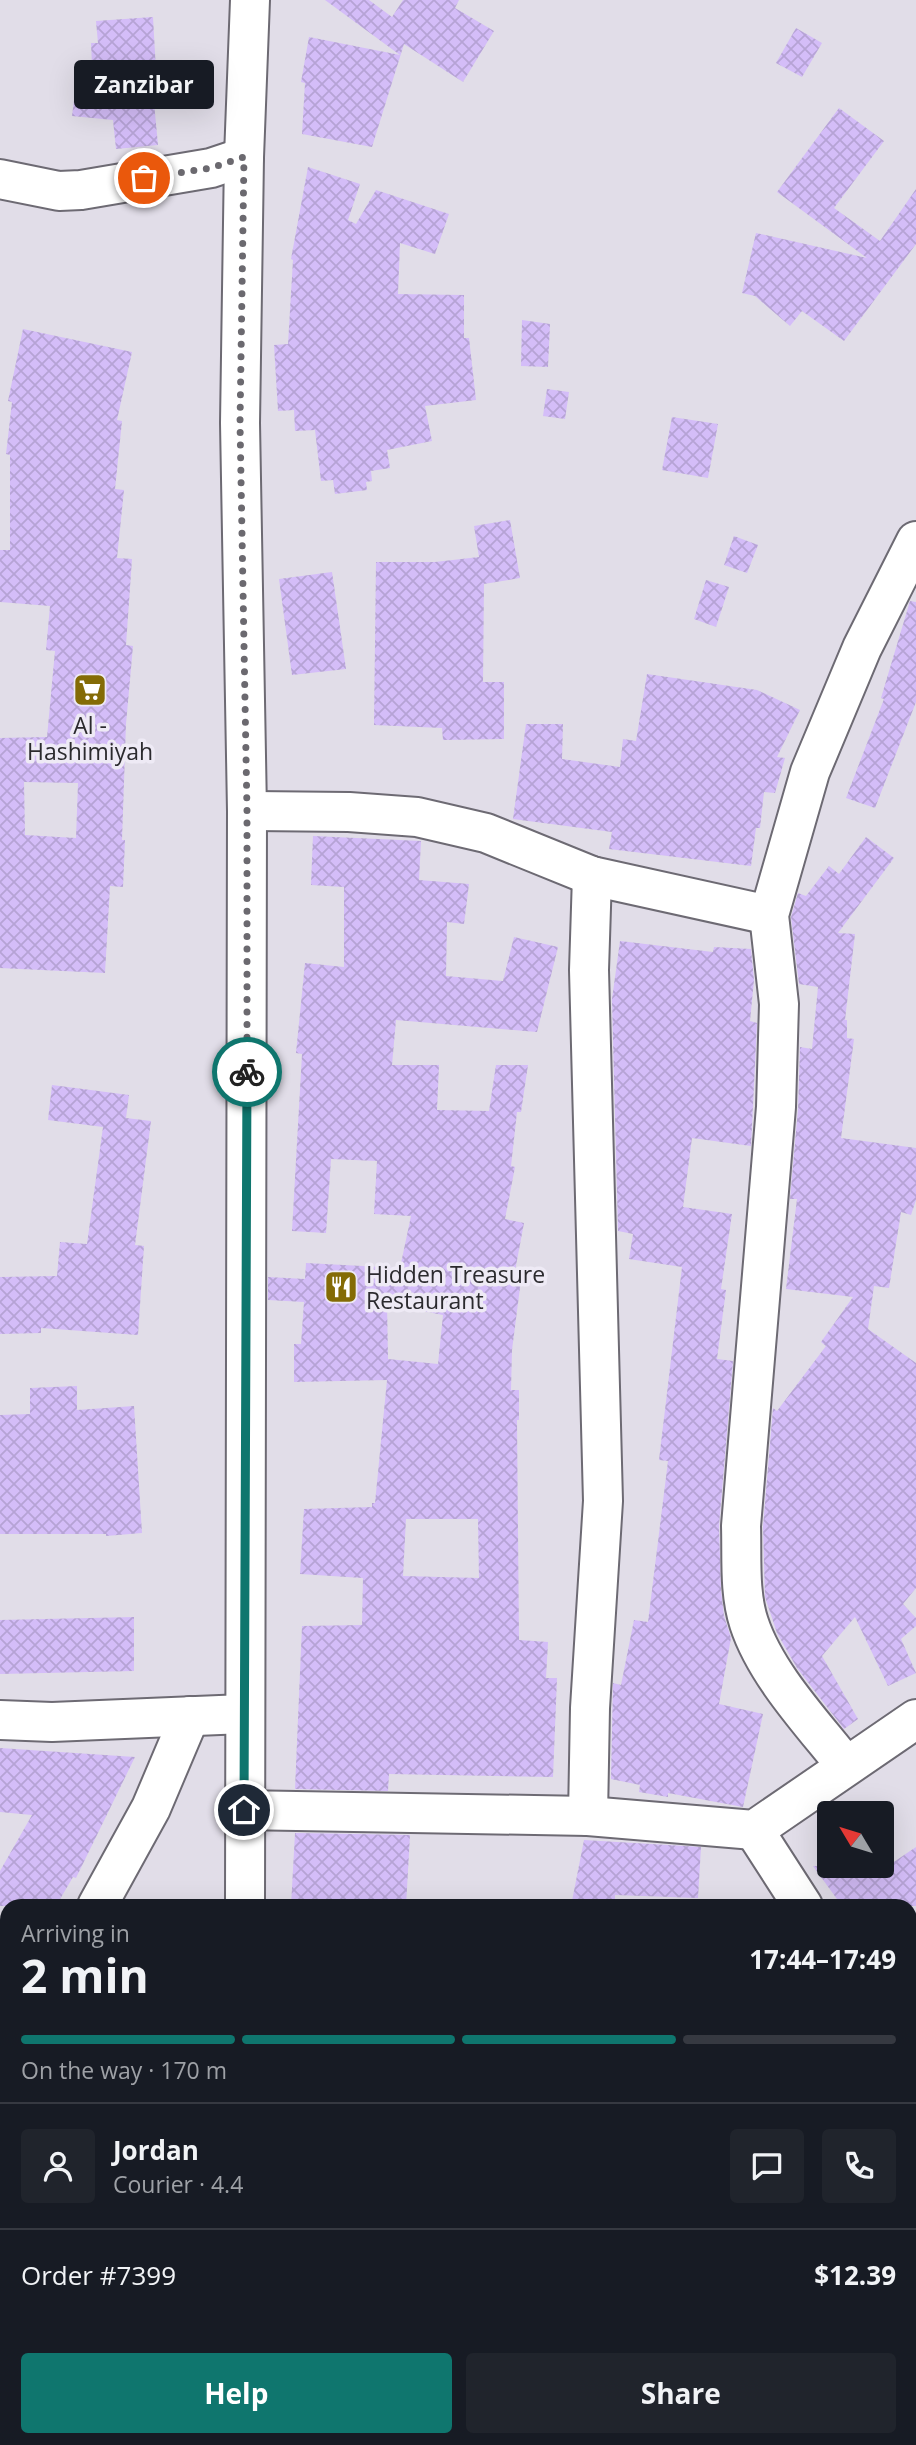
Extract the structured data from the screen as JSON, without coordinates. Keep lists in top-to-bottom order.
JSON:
{
  "places": {
    "other": ["Zanzibar"],
    "supermarket": ["Al - Hashimiyah"],
    "restaurant": ["Hidden Treasure Restaurant"]
  },
  "north": "top left",
  "page": {
    "bubble": "Zanzibar",
    "heading": ["2 min", "Arriving in", "17:44–17:49"],
    "panel": [
      "Jordan",
      "Courier · 4.4",
      "Order #7399",
      "$12.39"
    ],
    "bar": "On the way · 170 m",
    "buttons": ["Help", "Share"]
  }
}
